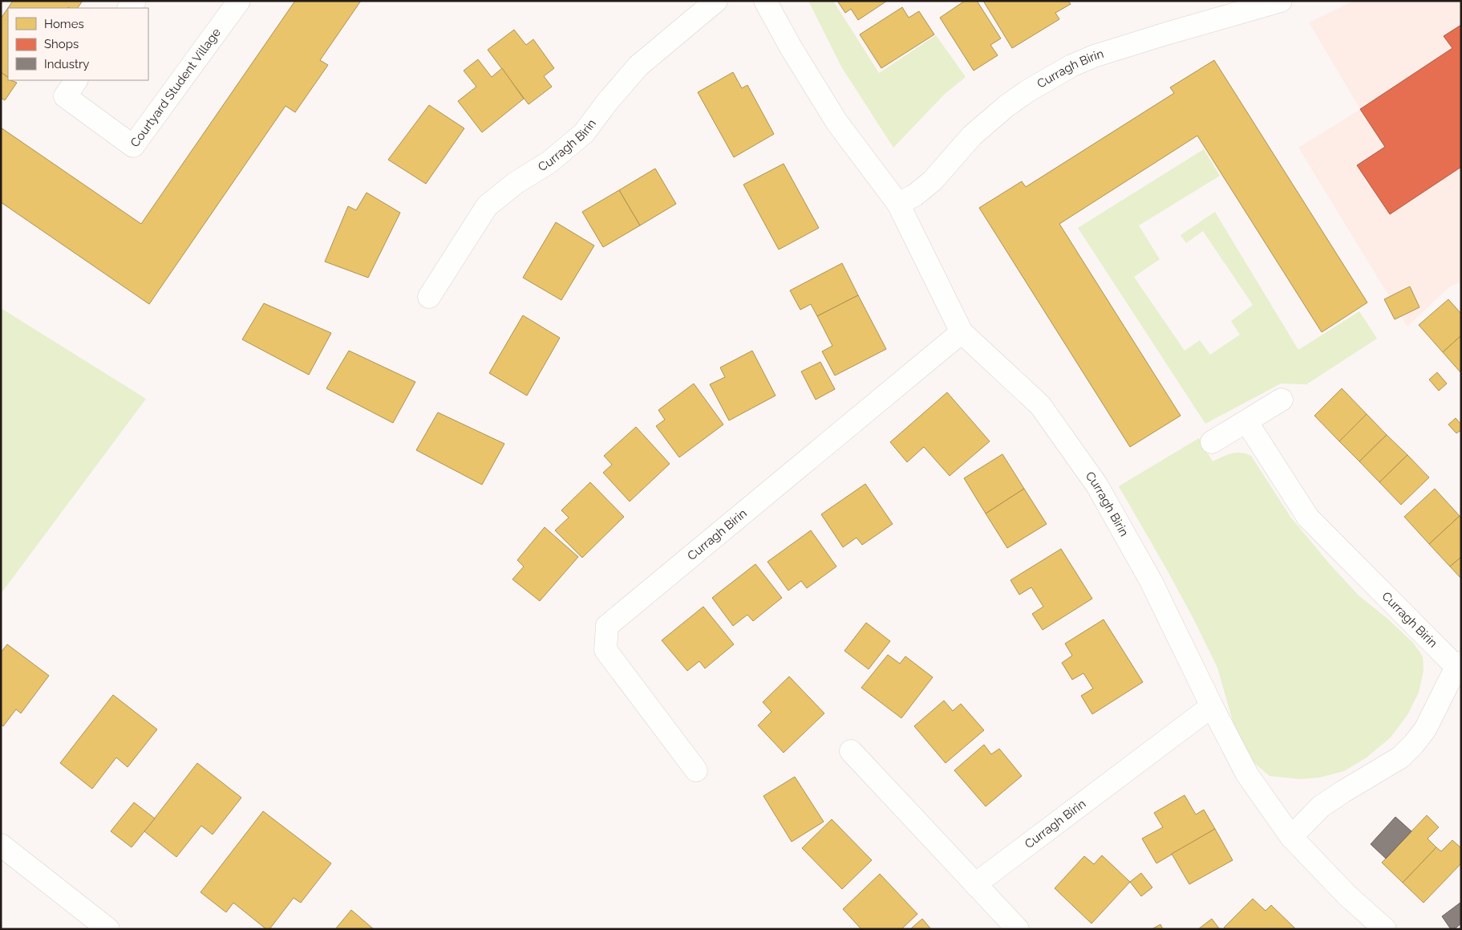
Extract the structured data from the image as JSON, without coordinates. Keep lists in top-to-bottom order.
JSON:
{
  "streets": {
    "street": ["Curragh Birin", "Courtyard Student Village"]
  },
  "legend": ["Homes", "Shops", "Industry"]
}
